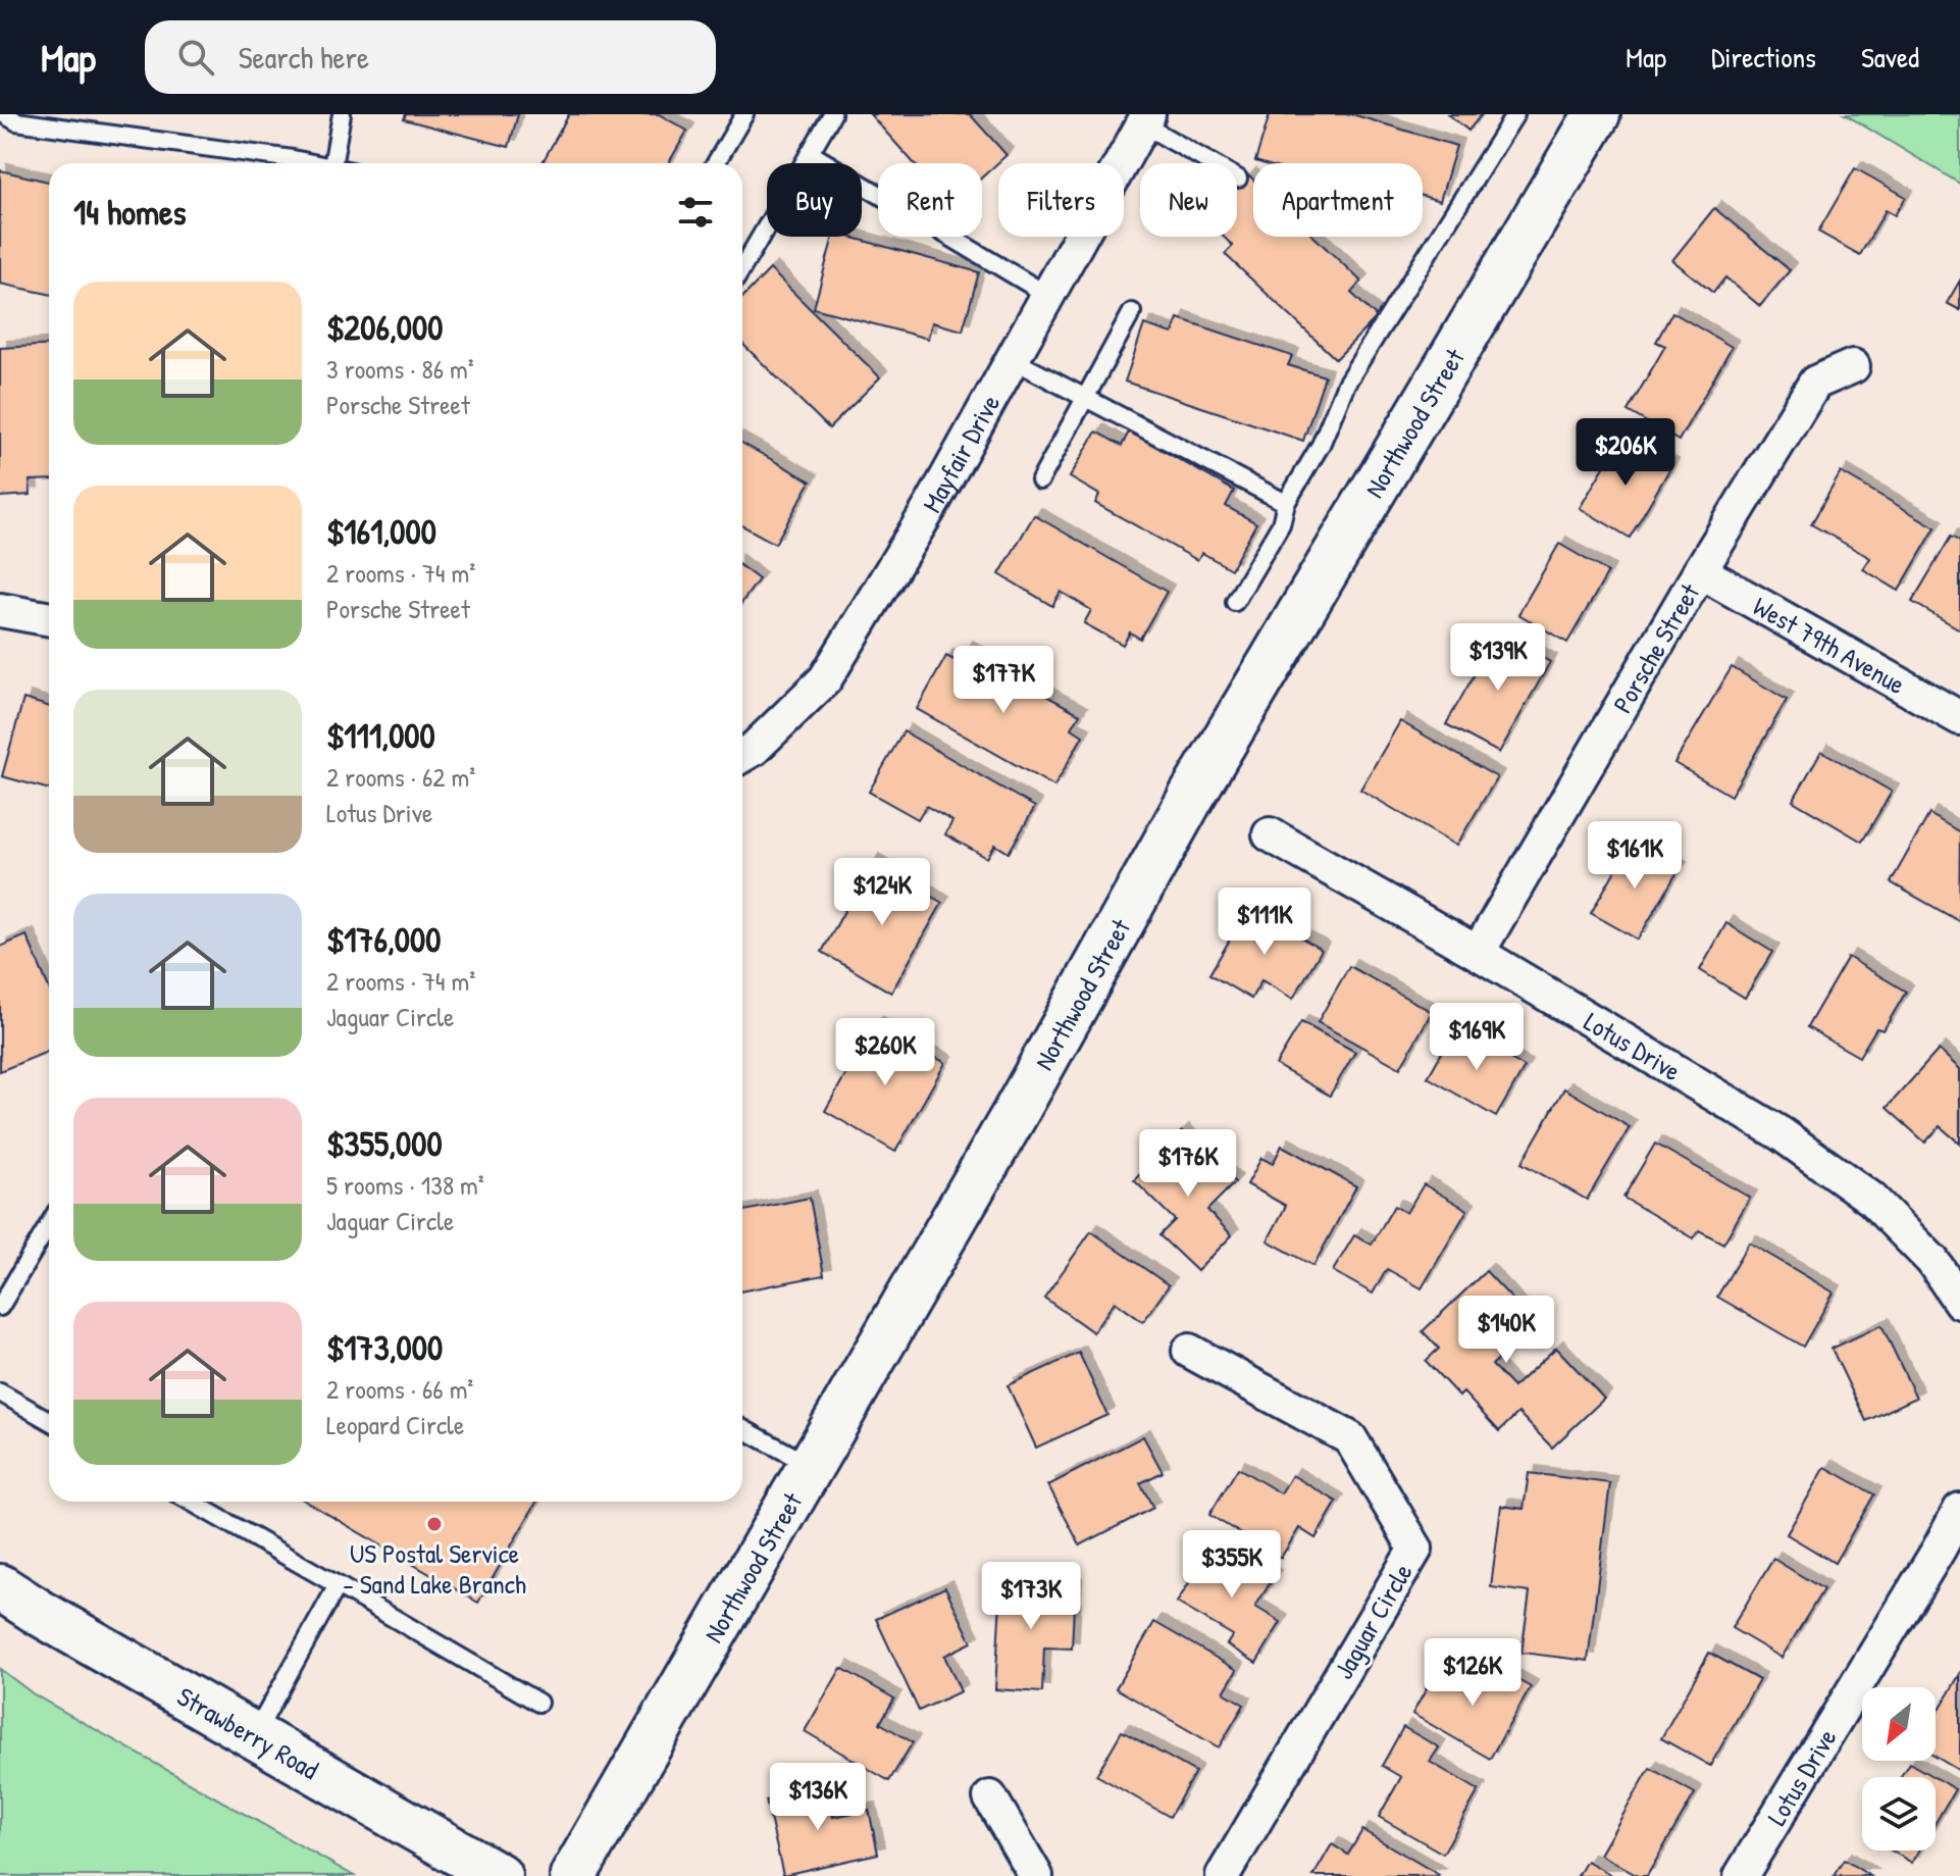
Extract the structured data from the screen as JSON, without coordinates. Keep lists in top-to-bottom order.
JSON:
{
  "streets": {
    "street": [
      "Northwood Street",
      "Mayfair Drive",
      "West 79th Avenue",
      "Porsche Street",
      "Lotus Drive",
      "Jaguar Circle",
      "Strawberry Road"
    ]
  },
  "crossings": [
    ["West 79th Avenue", "Porsche Street"],
    ["Porsche Street", "Lotus Drive"]
  ],
  "places": ["US Postal Service - Sand Lake Branch"],
  "north": "bottom left",
  "page": {
    "header": "Map",
    "search": "Search here",
    "nav": ["Map", "Directions", "Saved"],
    "chip": [
      "Buy",
      "Rent",
      "Filters",
      "New",
      "Apartment"
    ],
    "heading": "14 homes",
    "list": [
      {
        "name": "$206,000",
        "note": "3 rooms · 86 m² · Porsche Street"
      },
      {
        "name": "$161,000",
        "note": "2 rooms · 74 m² · Porsche Street"
      },
      {
        "name": "$111,000",
        "note": "2 rooms · 62 m² · Lotus Drive"
      },
      {
        "name": "$176,000",
        "note": "2 rooms · 74 m² · Jaguar Circle"
      },
      {
        "name": "$355,000",
        "note": "5 rooms · 138 m² · Jaguar Circle"
      },
      {
        "name": "$173,000",
        "note": "2 rooms · 66 m² · Leopard Circle"
      }
    ],
    "price": [
      "$206K",
      "$139K",
      "$177K",
      "$161K",
      "$124K",
      "$111K",
      "$169K",
      "$260K",
      "$176K",
      "$140K",
      "$355K",
      "$173K",
      "$126K",
      "$136K"
    ]
  }
}
